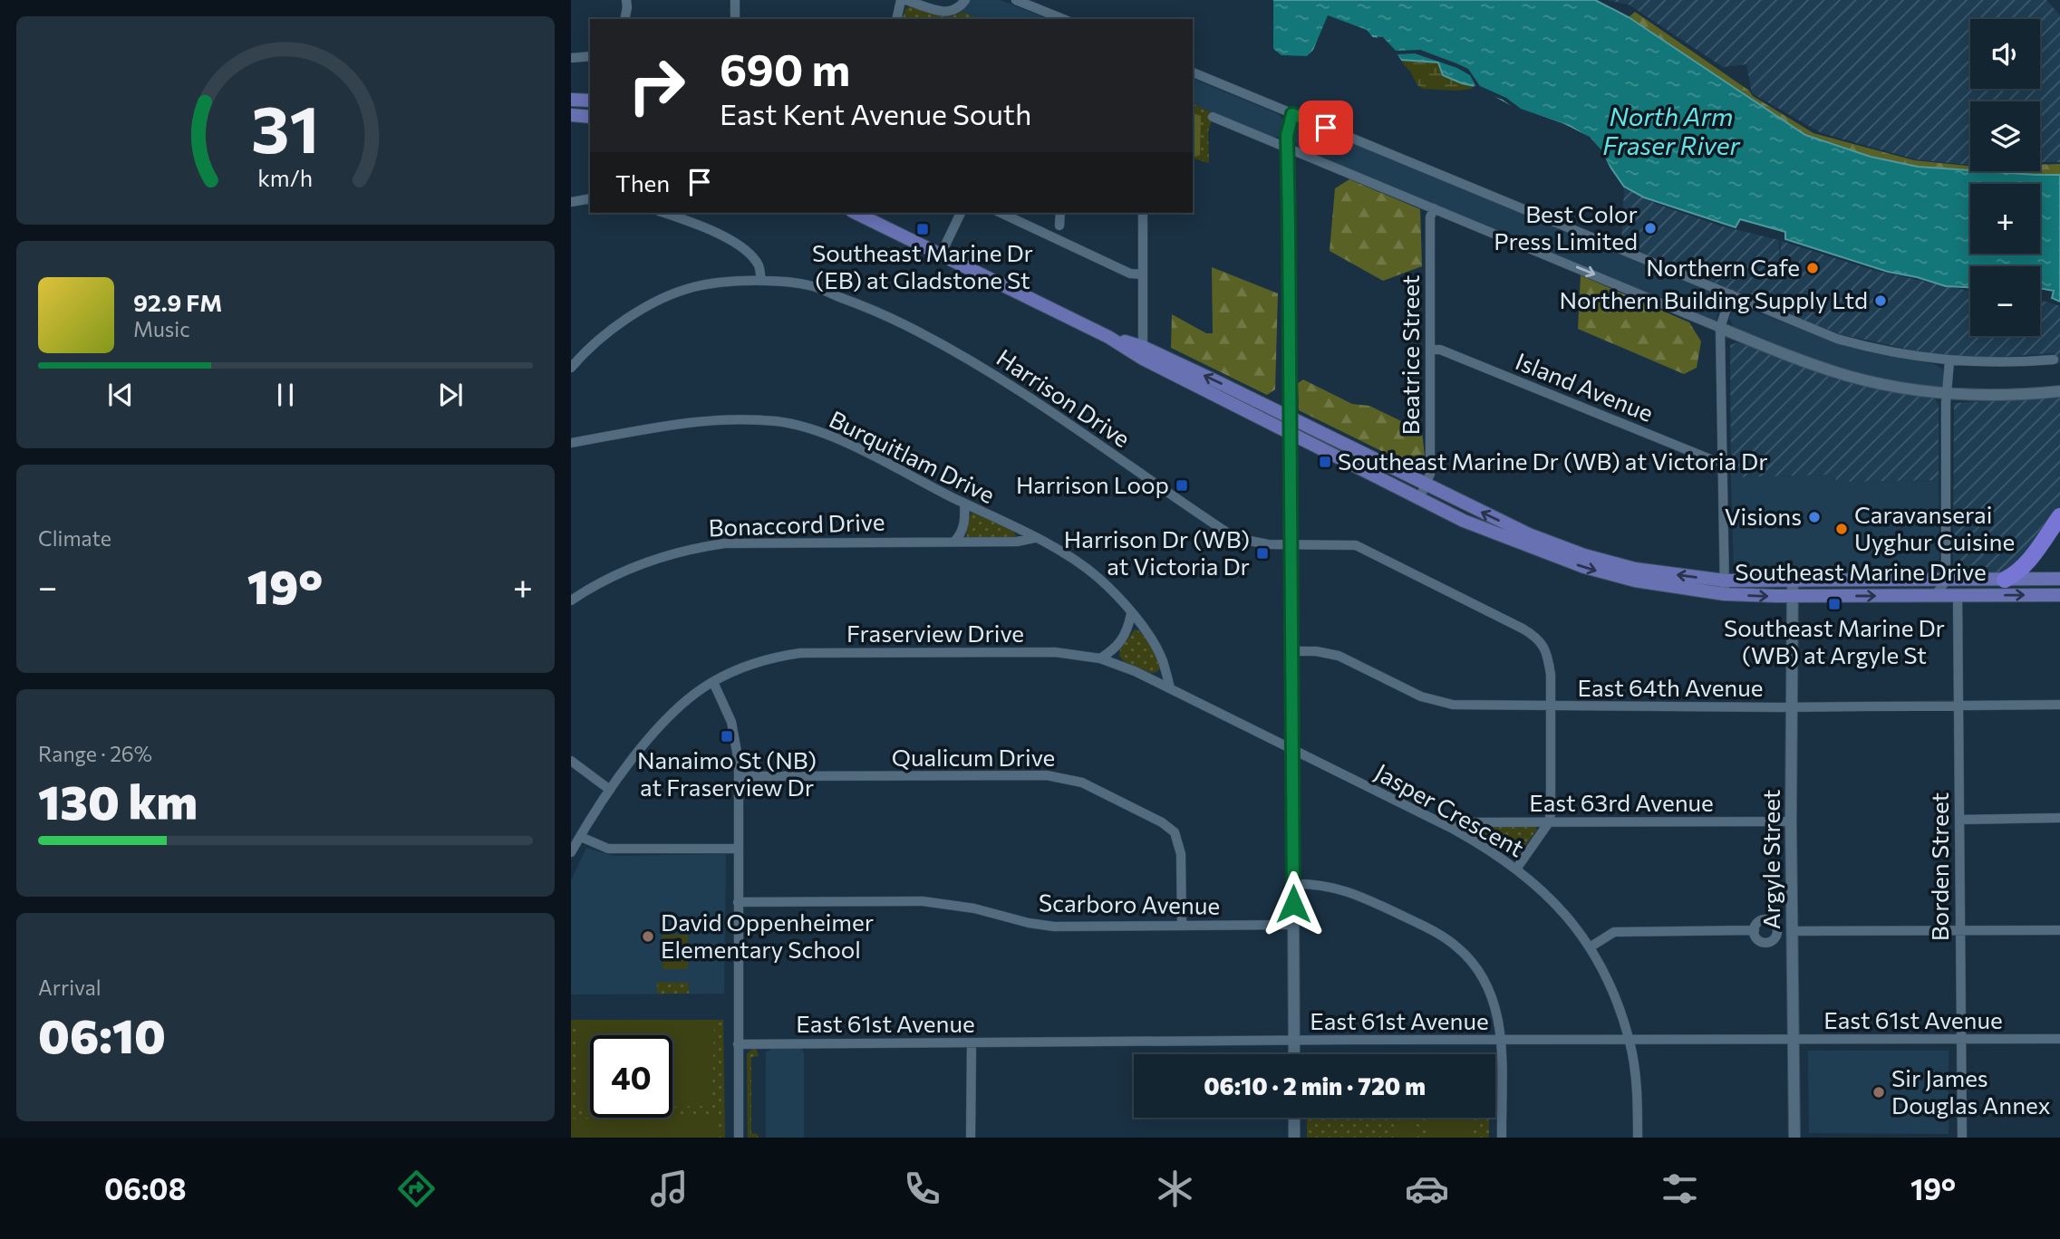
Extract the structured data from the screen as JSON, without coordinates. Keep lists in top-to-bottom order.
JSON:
{
  "streets": {
    "main road": ["Southeast Marine Drive"],
    "street": [
      "Beatrice Street",
      "Island Avenue",
      "Harrison Drive",
      "Burquitlam Drive",
      "Bonaccord Drive",
      "Fraserview Drive",
      "East 64th Avenue",
      "Qualicum Drive",
      "East 63rd Avenue",
      "Jasper Crescent",
      "Argyle Street",
      "Borden Street",
      "Scarboro Avenue",
      "East 61st Avenue"
    ]
  },
  "crossings": [
    ["Beatrice Street", "Island Avenue"],
    ["Beatrice Street", "Southeast Marine Drive"],
    ["Harrison Drive", "East 64th Avenue"],
    ["Harrison Drive", "East 63rd Avenue"],
    ["Burquitlam Drive", "Bonaccord Drive"],
    ["Burquitlam Drive", "Fraserview Drive"],
    ["Southeast Marine Drive", "Argyle Street"],
    ["Southeast Marine Drive", "Borden Street"],
    ["Fraserview Drive", "Jasper Crescent"],
    ["East 64th Avenue", "Argyle Street"],
    ["East 64th Avenue", "Borden Street"],
    ["Qualicum Drive", "Scarboro Avenue"],
    ["East 63rd Avenue", "Jasper Crescent"],
    ["East 63rd Avenue", "Argyle Street"],
    ["Jasper Crescent", "East 61st Avenue"],
    ["Argyle Street", "East 61st Avenue"],
    ["Borden Street", "East 61st Avenue"]
  ],
  "water": ["North Arm Fraser River"],
  "places": {
    "other": [
      "Best Color Press Limited",
      "Northern Cafe",
      "Northern Building Supply Ltd",
      "Visions",
      "Caravanserai Uyghur Cuisine",
      "David Oppenheimer Elementary School",
      "Sir James Douglas Annex"
    ],
    "transit": [
      "Southeast Marine Dr (EB) at Gladstone St",
      "Southeast Marine Dr (WB) at Victoria Dr",
      "Harrison Loop",
      "Harrison Dr (WB) at Victoria Dr",
      "Southeast Marine Dr (WB) at Argyle St",
      "Nanaimo St (NB) at Fraserview Dr"
    ]
  },
  "page": {
    "map_buttons": ["+", "−"],
    "turn": ["690 m", "East Kent Avenue South"],
    "then": "Then",
    "song": ["92.9 FM", "Music"],
    "tile": [
      "Climate",
      ["Range · 26%", "130 km"],
      ["Arrival", "06:10"]
    ],
    "heat": ["−", "19°", "+"],
    "limit": "40",
    "trip": "06:10 · 2 min · 720 m",
    "tabs": ["06:08", "19°"],
    "gauge": ["31", "km/h"]
  }
}
